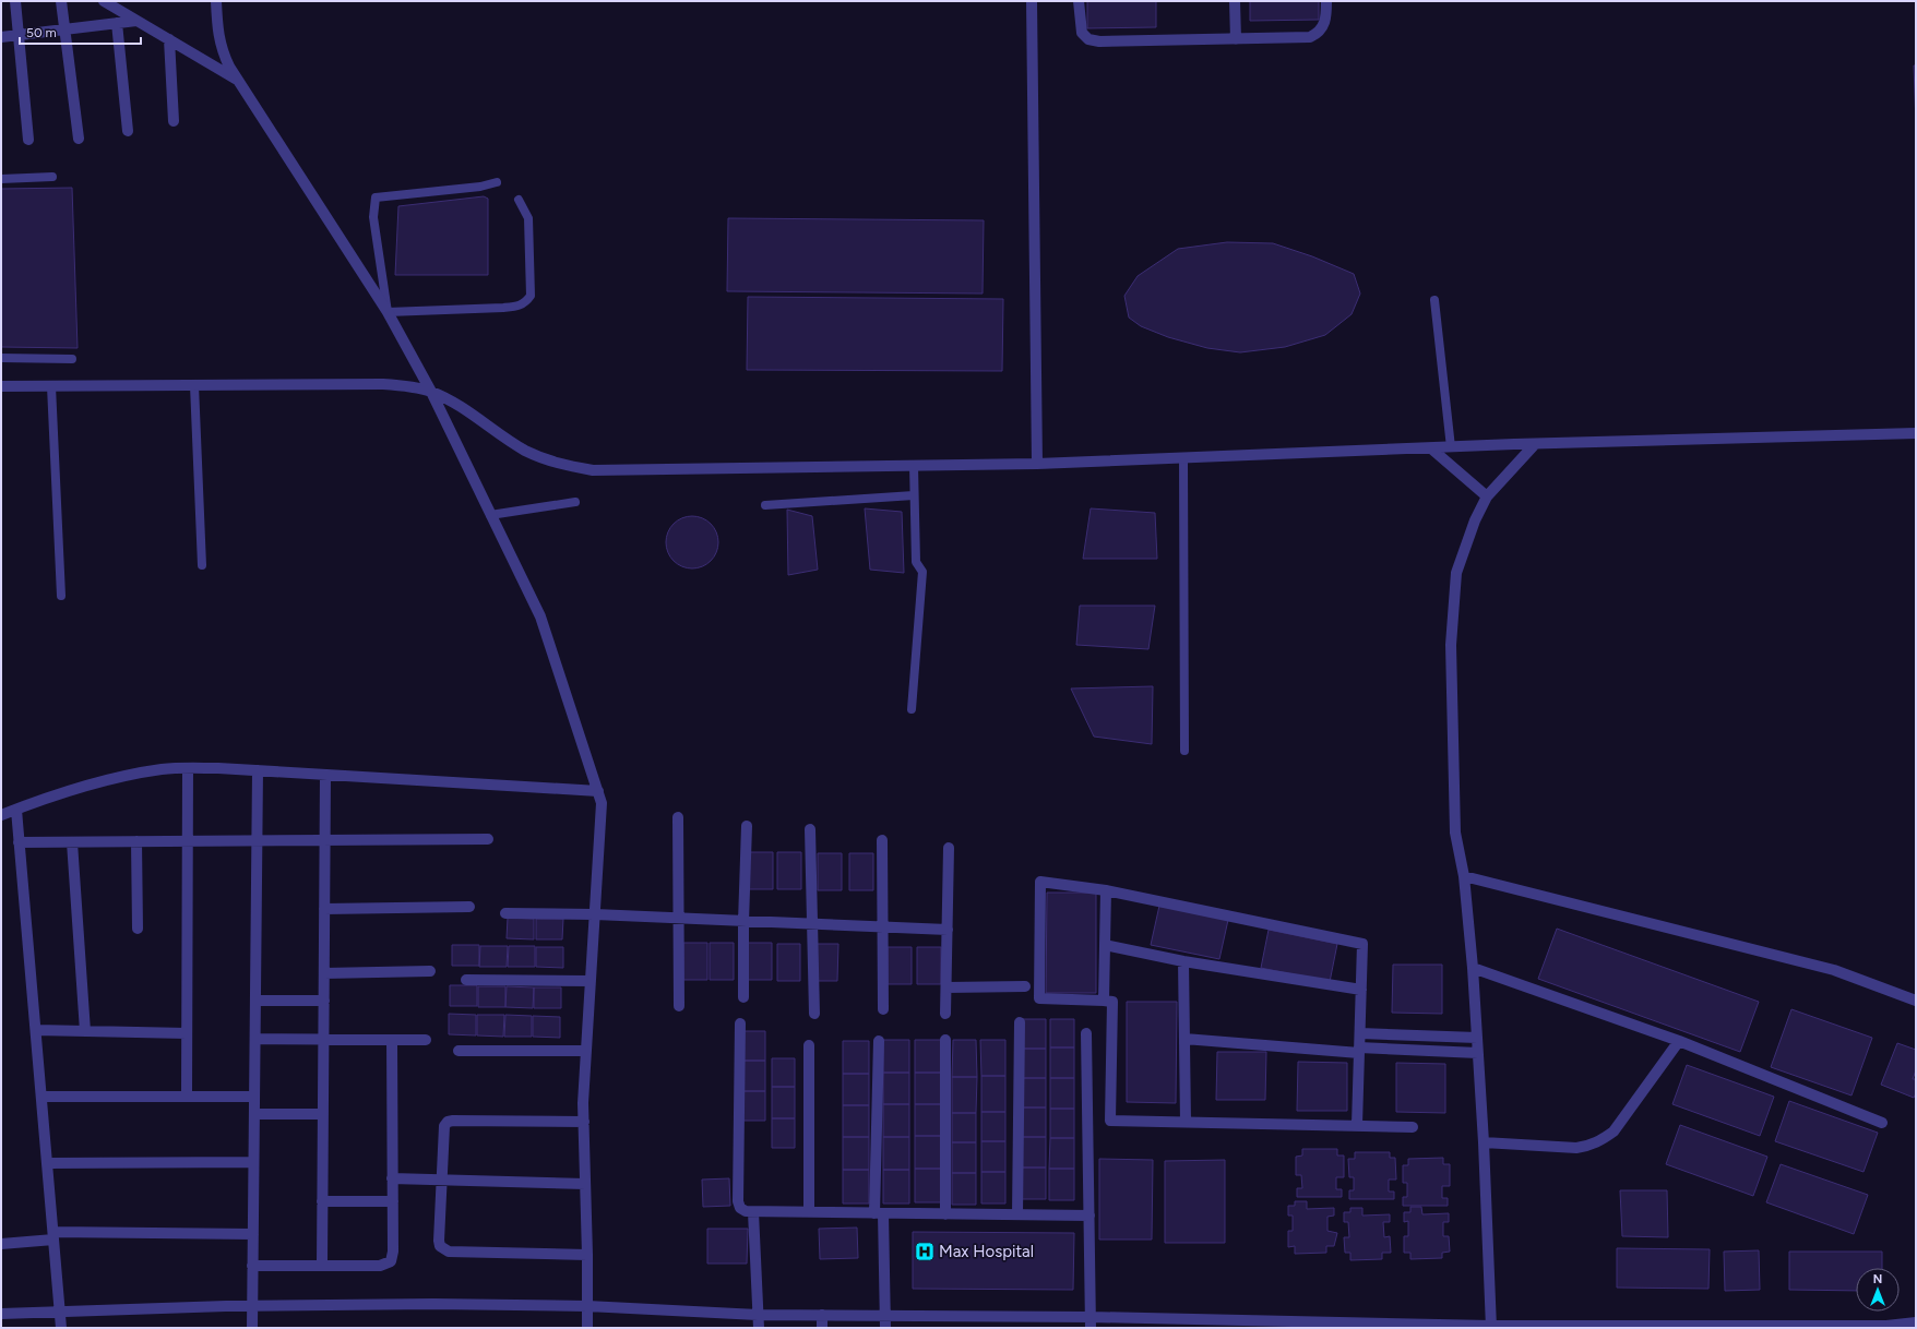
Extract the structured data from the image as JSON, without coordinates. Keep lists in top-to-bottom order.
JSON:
{
  "places": {
    "hospital": ["Max Hospital"]
  },
  "scale_bar": "50 m",
  "north": "top"
}
